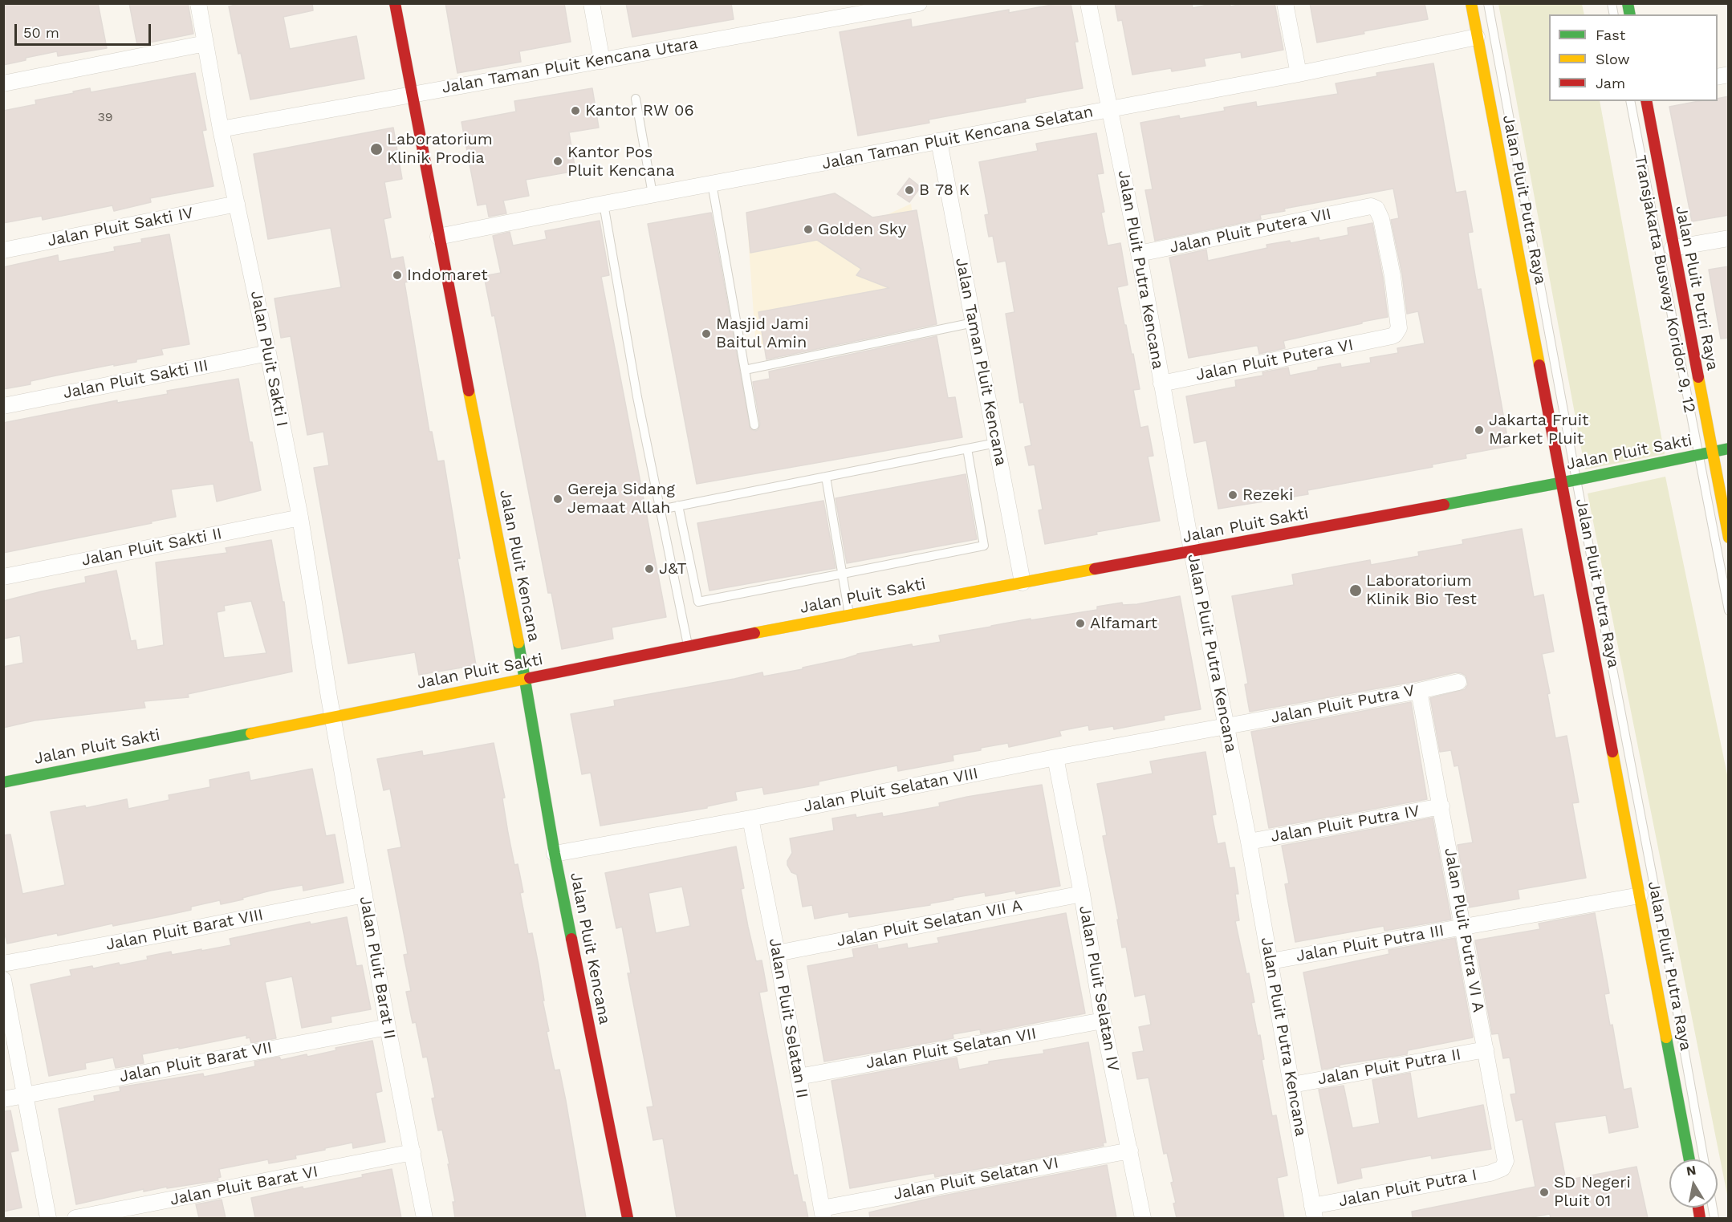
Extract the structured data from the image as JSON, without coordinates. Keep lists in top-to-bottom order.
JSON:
{
  "streets": {
    "street": [
      "Jalan Taman Pluit Kencana Utara",
      "Jalan Taman Pluit Kencana Selatan",
      "Jalan Pluit Putra Raya",
      "Jalan Pluit Sakti IV",
      "Jalan Pluit Putera VII",
      "Jalan Pluit Putra Kencana",
      "Jalan Pluit Putri Raya",
      "Jalan Pluit Sakti I",
      "Jalan Pluit Putera VI",
      "Jalan Taman Pluit Kencana",
      "Jalan Pluit Sakti III",
      "Jalan Pluit Sakti",
      "Jalan Pluit Sakti II",
      "Jalan Pluit Kencana",
      "Jalan Pluit Putra V",
      "Jalan Pluit Selatan VIII",
      "Jalan Pluit Putra IV",
      "Jalan Pluit Selatan VII A",
      "Jalan Pluit Barat VIII",
      "Jalan Pluit Putra VI A",
      "Jalan Pluit Putra III",
      "Jalan Pluit Barat II",
      "Jalan Pluit Selatan IV",
      "Jalan Pluit Selatan II",
      "Jalan Pluit Selatan VII",
      "Jalan Pluit Barat VII",
      "Jalan Pluit Putra II",
      "Jalan Pluit Selatan VI",
      "Jalan Pluit Barat VI",
      "Jalan Pluit Putra I"
    ],
    "lane": ["Transjakarta Busway Koridor 9, 12"]
  },
  "crossings": [
    ["Jalan Taman Pluit Kencana Utara", "Jalan Pluit Sakti I"],
    ["Jalan Taman Pluit Kencana Utara", "Jalan Pluit Kencana"],
    ["Jalan Taman Pluit Kencana Selatan", "Jalan Pluit Putra Raya"],
    ["Jalan Taman Pluit Kencana Selatan", "Jalan Pluit Putra Kencana"],
    ["Jalan Taman Pluit Kencana Selatan", "Jalan Taman Pluit Kencana"],
    ["Jalan Taman Pluit Kencana Selatan", "Jalan Pluit Kencana"],
    ["Jalan Pluit Putra Raya", "Jalan Pluit Sakti"],
    ["Jalan Pluit Putra Raya", "Jalan Pluit Putra III"],
    ["Jalan Pluit Sakti IV", "Jalan Pluit Sakti I"],
    ["Jalan Pluit Putera VII", "Jalan Pluit Putra Kencana"],
    ["Jalan Pluit Putera VII", "Jalan Pluit Putera VI"],
    ["Jalan Pluit Putra Kencana", "Jalan Pluit Putera VI"],
    ["Jalan Pluit Putra Kencana", "Jalan Pluit Sakti"],
    ["Jalan Pluit Putra Kencana", "Jalan Pluit Putra V"],
    ["Jalan Pluit Putra Kencana", "Jalan Pluit Selatan VIII"],
    ["Jalan Pluit Putra Kencana", "Jalan Pluit Putra IV"],
    ["Jalan Pluit Putra Kencana", "Jalan Pluit Putra III"],
    ["Jalan Pluit Putra Kencana", "Jalan Pluit Putra II"],
    ["Jalan Pluit Putra Kencana", "Jalan Pluit Putra I"],
    ["Transjakarta Busway Koridor 9, 12", "Jalan Pluit Sakti"],
    ["Jalan Pluit Putri Raya", "Jalan Pluit Sakti"],
    ["Jalan Pluit Sakti I", "Jalan Pluit Sakti III"],
    ["Jalan Pluit Sakti I", "Jalan Pluit Sakti"],
    ["Jalan Pluit Sakti I", "Jalan Pluit Sakti II"],
    ["Jalan Pluit Sakti I", "Jalan Pluit Barat II"],
    ["Jalan Taman Pluit Kencana", "Jalan Pluit Sakti"],
    ["Jalan Pluit Sakti", "Jalan Pluit Kencana"],
    ["Jalan Pluit Sakti", "Jalan Pluit Barat II"],
    ["Jalan Pluit Kencana", "Jalan Pluit Selatan VIII"],
    ["Jalan Pluit Putra V", "Jalan Pluit Selatan VIII"],
    ["Jalan Pluit Putra V", "Jalan Pluit Putra VI A"],
    ["Jalan Pluit Selatan VIII", "Jalan Pluit Selatan IV"],
    ["Jalan Pluit Selatan VIII", "Jalan Pluit Selatan II"],
    ["Jalan Pluit Putra IV", "Jalan Pluit Putra VI A"],
    ["Jalan Pluit Selatan VII A", "Jalan Pluit Selatan IV"],
    ["Jalan Pluit Selatan VII A", "Jalan Pluit Selatan II"],
    ["Jalan Pluit Barat VIII", "Jalan Pluit Barat II"],
    ["Jalan Pluit Putra VI A", "Jalan Pluit Putra III"],
    ["Jalan Pluit Putra VI A", "Jalan Pluit Putra II"],
    ["Jalan Pluit Putra VI A", "Jalan Pluit Putra I"],
    ["Jalan Pluit Barat II", "Jalan Pluit Barat VII"],
    ["Jalan Pluit Barat II", "Jalan Pluit Barat VI"],
    ["Jalan Pluit Selatan IV", "Jalan Pluit Selatan VII"],
    ["Jalan Pluit Selatan IV", "Jalan Pluit Selatan VI"],
    ["Jalan Pluit Selatan II", "Jalan Pluit Selatan VII"],
    ["Jalan Pluit Selatan II", "Jalan Pluit Selatan VI"]
  ],
  "places": [
    "Kantor RW 06",
    "Laboratorium Klinik Prodia",
    "Kantor Pos Pluit Kencana",
    "B 78 K",
    "Golden Sky",
    "Indomaret",
    "Masjid Jami Baitul Amin",
    "Jakarta Fruit Market Pluit",
    "Rezeki",
    "Gereja Sidang Jemaat Allah",
    "J&T",
    "Laboratorium Klinik Bio Test",
    "Alfamart",
    "SD Negeri Pluit 01"
  ],
  "house_numbers": ["39"],
  "legend": ["Fast", "Slow", "Jam"],
  "scale_bar": "50 m",
  "north": "top"
}
